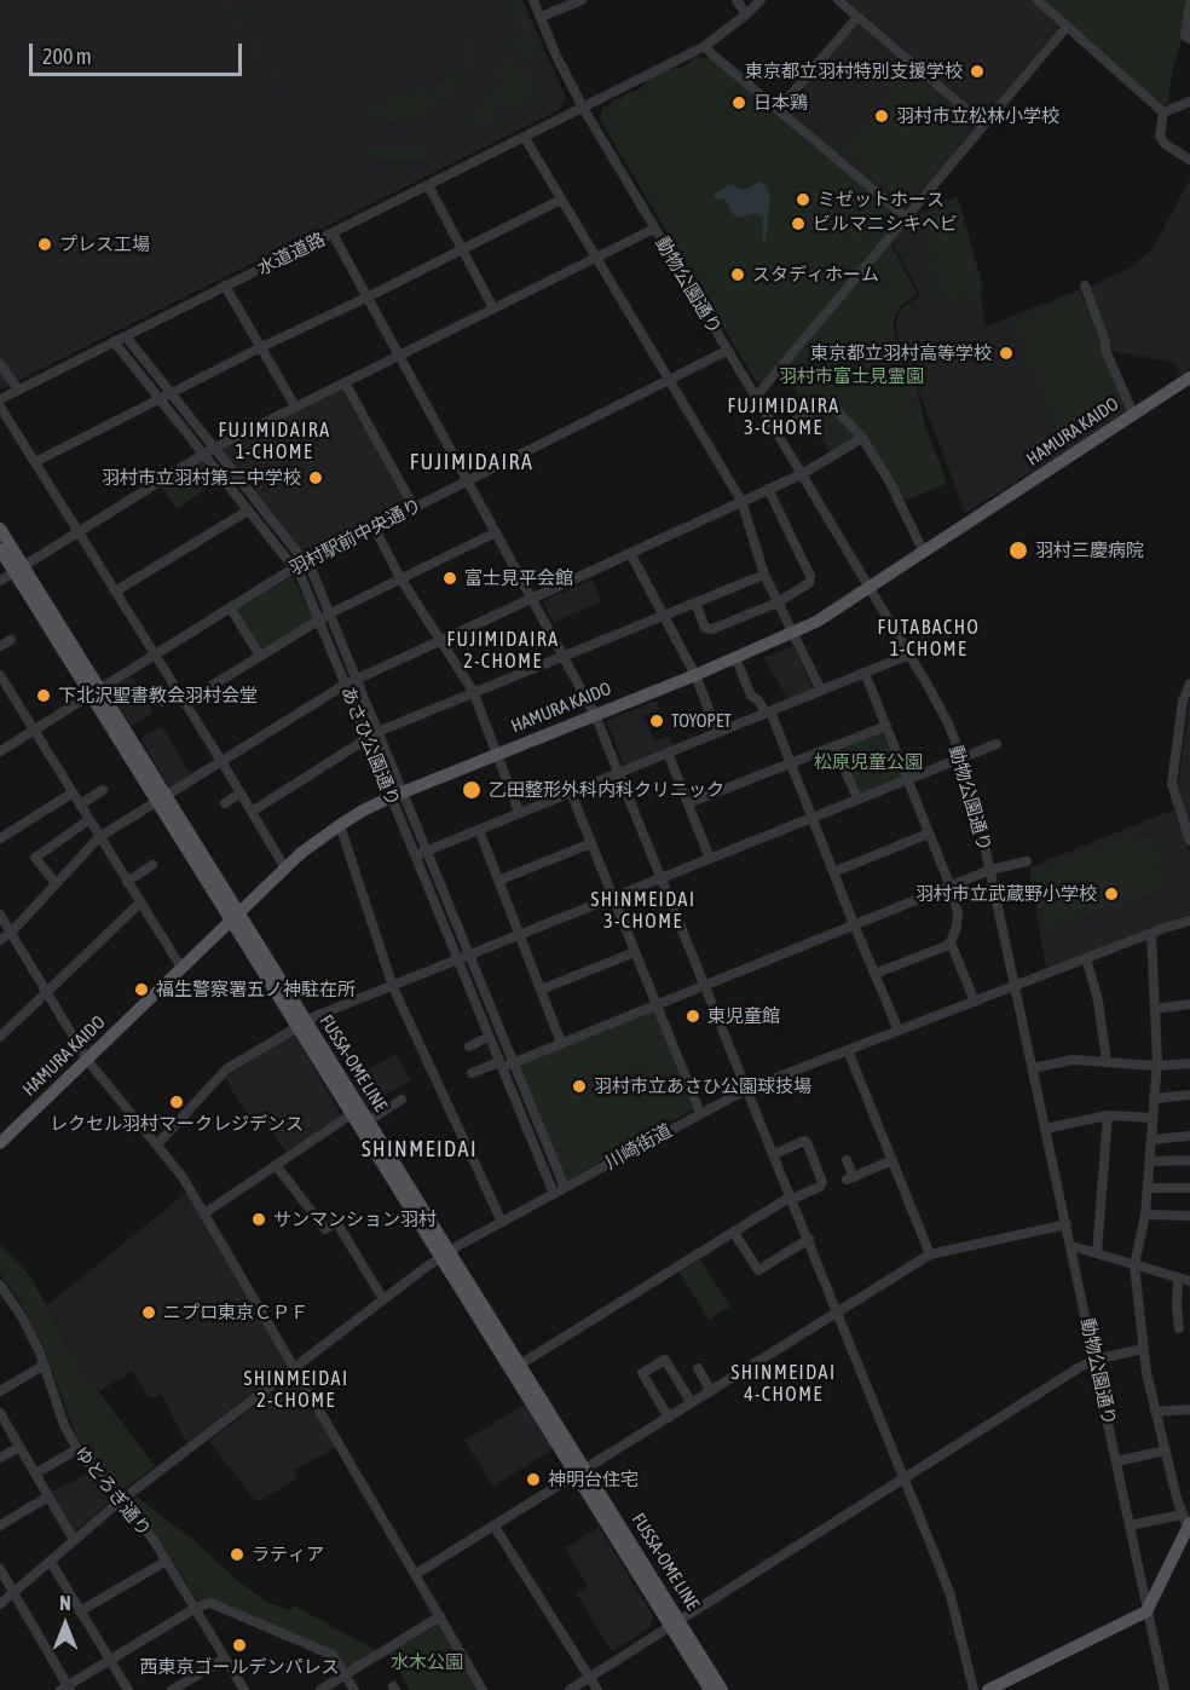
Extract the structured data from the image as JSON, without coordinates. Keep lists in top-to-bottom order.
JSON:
{
  "streets": {
    "main road": ["HAMURA KAIDO", "FUSSA-OME LINE"],
    "street": [
      "水道道路",
      "動物公園通り",
      "羽村駅前中央通り",
      "あさひ公園通り",
      "川崎街道",
      "ゆとろぎ通り"
    ]
  },
  "crossings": [
    ["水道道路", "動物公園通り"],
    ["水道道路", "あさひ公園通り"],
    ["動物公園通り", "HAMURA KAIDO"],
    ["動物公園通り", "羽村駅前中央通り"],
    ["動物公園通り", "川崎街道"],
    ["HAMURA KAIDO", "あさひ公園通り"],
    ["HAMURA KAIDO", "FUSSA-OME LINE"],
    ["羽村駅前中央通り", "あさひ公園通り"],
    ["羽村駅前中央通り", "FUSSA-OME LINE"],
    ["あさひ公園通り", "川崎街道"],
    ["FUSSA-OME LINE", "川崎街道"],
    ["川崎街道", "ゆとろぎ通り"]
  ],
  "districts": [
    "FUJIMIDAIRA 3-CHOME",
    "FUJIMIDAIRA 1-CHOME",
    "FUJIMIDAIRA",
    "FUTABACHO 1-CHOME",
    "FUJIMIDAIRA 2-CHOME",
    "SHINMEIDAI 3-CHOME",
    "SHINMEIDAI",
    "SHINMEIDAI 4-CHOME",
    "SHINMEIDAI 2-CHOME"
  ],
  "parks": ["羽村市富士見霊園", "松原児童公園", "水木公園"],
  "places": [
    "東京都立羽村特別支援学校",
    "日本鶏",
    "羽村市立松林小学校",
    "ミゼットホース",
    "ビルマニシキヘビ",
    "プレス工場",
    "スタディホーム",
    "東京都立羽村高等学校",
    "羽村市立羽村第二中学校",
    "羽村三慶病院",
    "富士見平会館",
    "下北沢聖書教会羽村会堂",
    "TOYOPET",
    "乙田整形外科内科クリニック",
    "羽村市立武蔵野小学校",
    "福生警察署五ノ神駐在所",
    "東児童館",
    "羽村市立あさひ公園球技場",
    "レクセル羽村マークレジデンス",
    "サンマンション羽村",
    "ニプロ東京ＣＰＦ",
    "神明台住宅",
    "ラティア",
    "西東京ゴールデンパレス"
  ],
  "scale_bar": "200 m",
  "north": "top"
}
